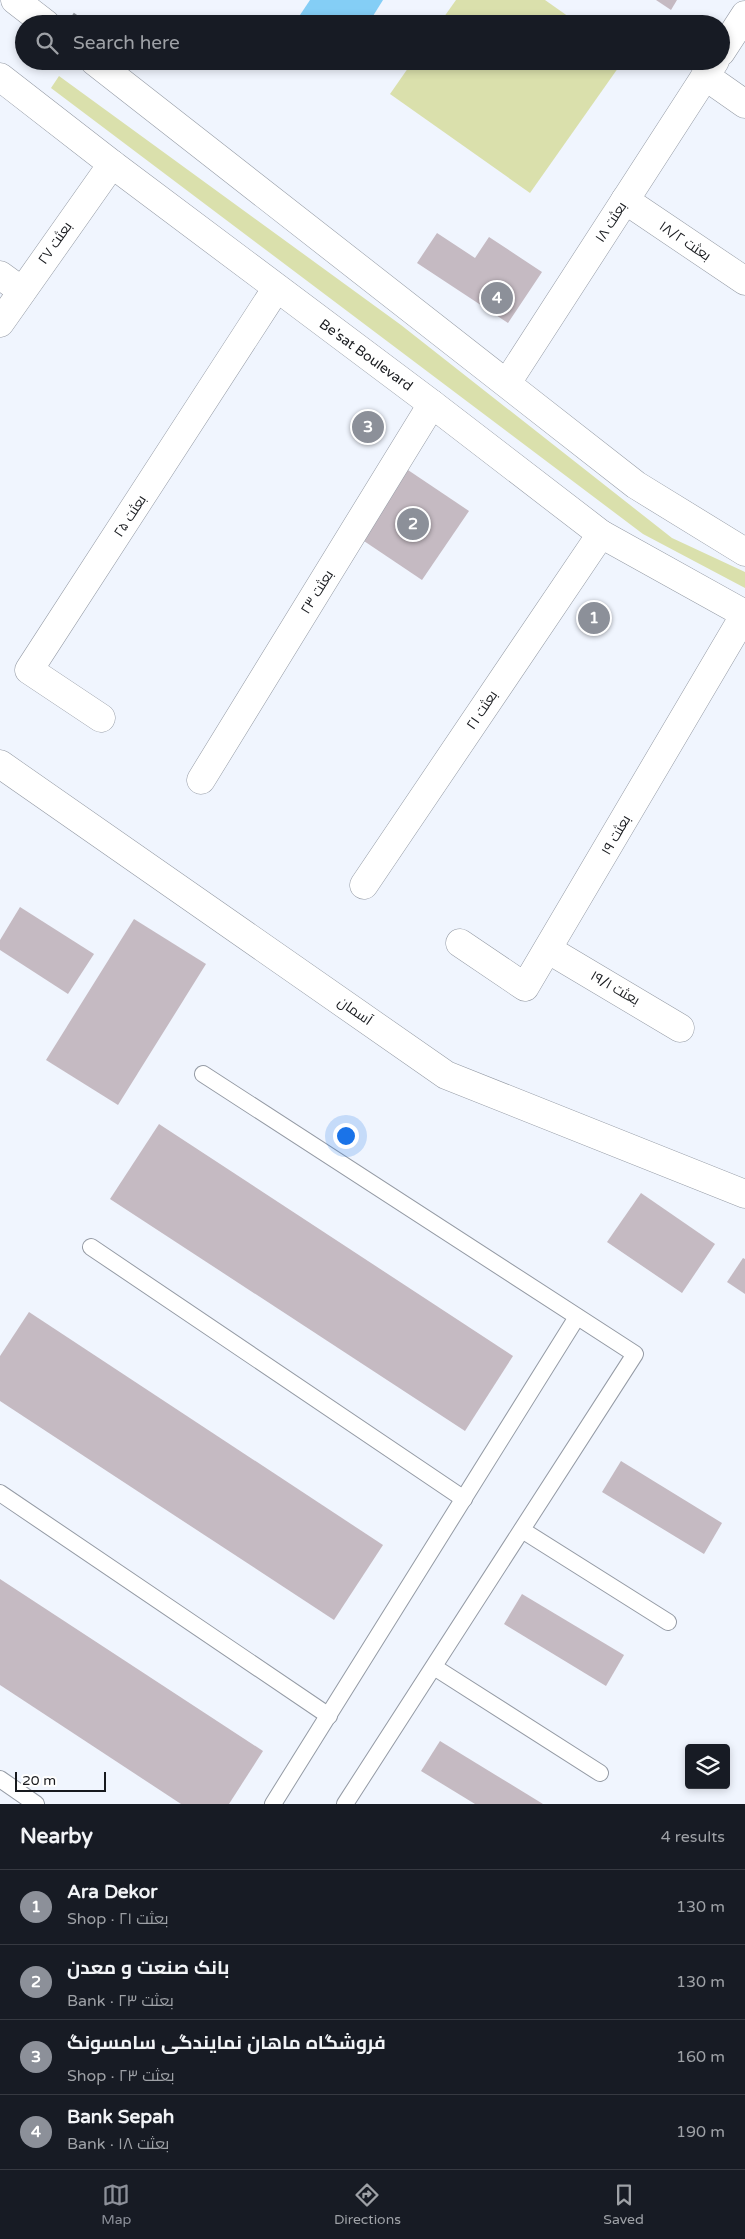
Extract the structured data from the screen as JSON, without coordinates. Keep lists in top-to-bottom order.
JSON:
{
  "streets": {
    "street": [
      "بعثت ۱۸",
      "۱۸/۲ بعثت",
      "۲۷ بعثت",
      "Be'sat Boulevard",
      "۲۵ بعثت",
      "۲۳ بعثت",
      "۲۱ بعثت",
      "بعثت ۱۹",
      "۱۹/۱ بعثت",
      "آسمان"
    ]
  },
  "crossings": [
    ["بعثت ۱۸", "۱۸/۲ بعثت"],
    ["۲۷ بعثت", "Be'sat Boulevard"],
    ["Be'sat Boulevard", "۲۵ بعثت"],
    ["Be'sat Boulevard", "۲۳ بعثت"],
    ["Be'sat Boulevard", "۲۱ بعثت"],
    ["Be'sat Boulevard", "بعثت ۱۹"],
    ["بعثت ۱۹", "۱۹/۱ بعثت"]
  ],
  "scale_bar": "20 m",
  "page": {
    "search": "Search here",
    "pins": [
      "4",
      "3",
      "2",
      "1"
    ],
    "scale": "20 m",
    "heading": ["Nearby", "4 results"],
    "list": [
      {
        "mark": "1",
        "name": "Ara Dekor",
        "note": "Shop · ۲۱ بعثت",
        "value": "130 m"
      },
      {
        "mark": "2",
        "name": "بانک صنعت و معدن",
        "note": "Bank · ۲۳ بعثت",
        "value": "130 m"
      },
      {
        "mark": "3",
        "name": "فروشگاه ماهان نمایندگی سامسونگ",
        "note": "Shop · ۲۳ بعثت",
        "value": "160 m"
      },
      {
        "mark": "4",
        "name": "Bank Sepah",
        "note": "Bank · بعثت ۱۸",
        "value": "190 m"
      }
    ],
    "nav": ["Map", "Directions", "Saved"]
  }
}
